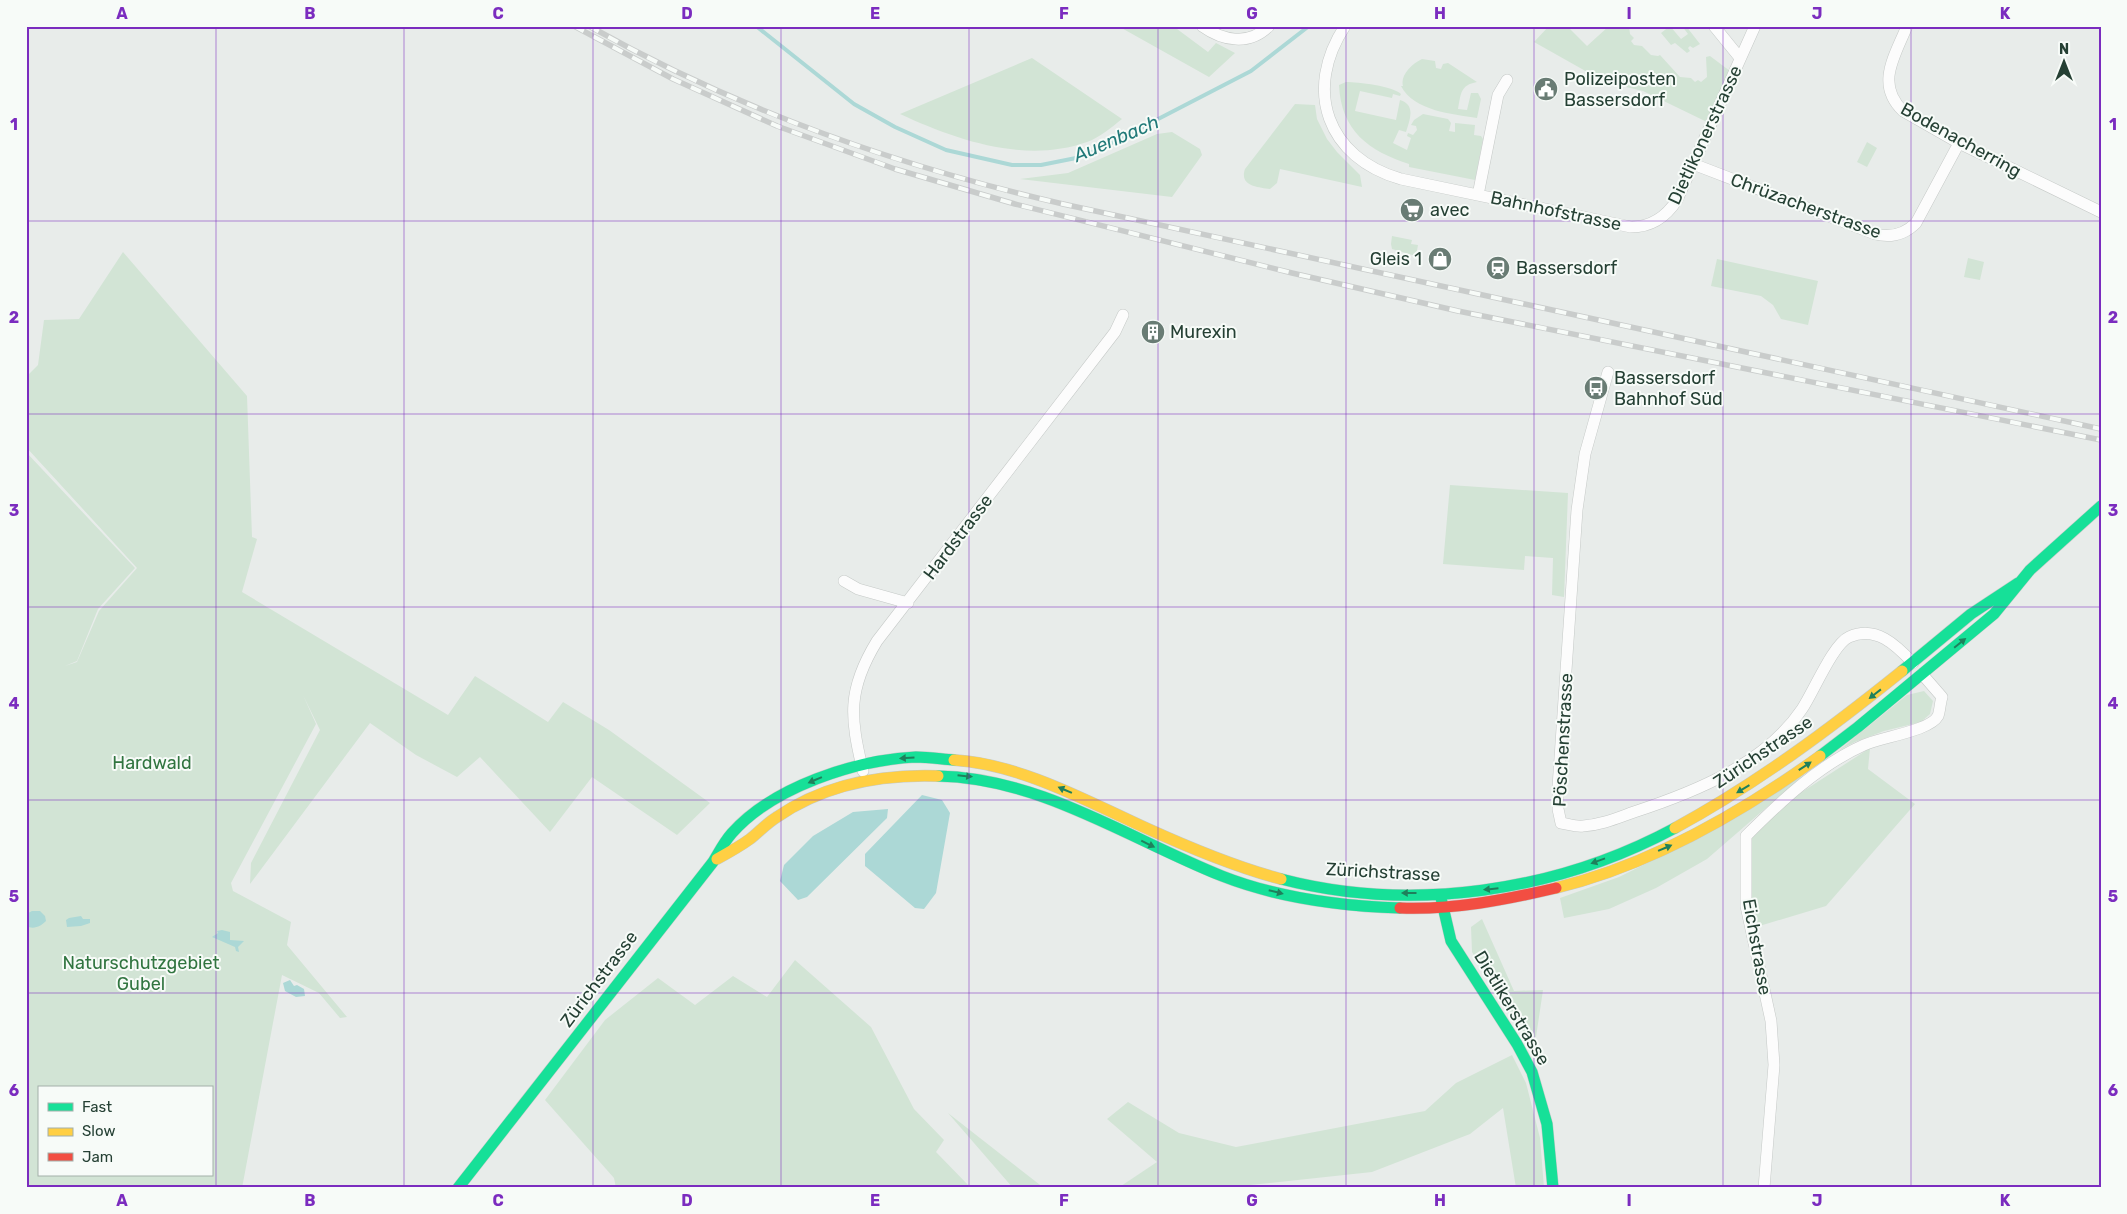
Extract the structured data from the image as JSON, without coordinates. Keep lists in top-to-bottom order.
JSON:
{
  "streets": {
    "main road": ["Zürichstrasse", "Dietlikerstrasse"],
    "street": [
      "Dietlikonerstrasse",
      "Bodenacherring",
      "Chrüzacherstrasse",
      "Bahnhofstrasse",
      "Hardstrasse",
      "Pöschenstrasse",
      "Eichstrasse"
    ]
  },
  "crossings": [
    ["Dietlikonerstrasse", "Chrüzacherstrasse"],
    ["Dietlikonerstrasse", "Bahnhofstrasse"],
    ["Bodenacherring", "Chrüzacherstrasse"],
    ["Hardstrasse", "Zürichstrasse"],
    ["Pöschenstrasse", "Zürichstrasse"],
    ["Zürichstrasse", "Eichstrasse"],
    ["Zürichstrasse", "Dietlikerstrasse"]
  ],
  "water": ["Auenbach"],
  "parks": ["Hardwald", "Naturschutzgebiet Gubel"],
  "places": {
    "public building": ["Polizeiposten Bassersdorf"],
    "supermarket": ["avec"],
    "shop": ["Gleis 1"],
    "station": ["Bassersdorf"],
    "building": ["Murexin"],
    "bus stop": ["Bassersdorf Bahnhof Süd"]
  },
  "legend": ["Fast", "Slow", "Jam"],
  "north": "top",
  "grid": {
    "columns": [
      "A",
      "B",
      "C",
      "D",
      "E",
      "F",
      "G",
      "H",
      "I",
      "J",
      "K"
    ],
    "rows": [
      "1",
      "2",
      "3",
      "4",
      "5",
      "6"
    ]
  }
}
